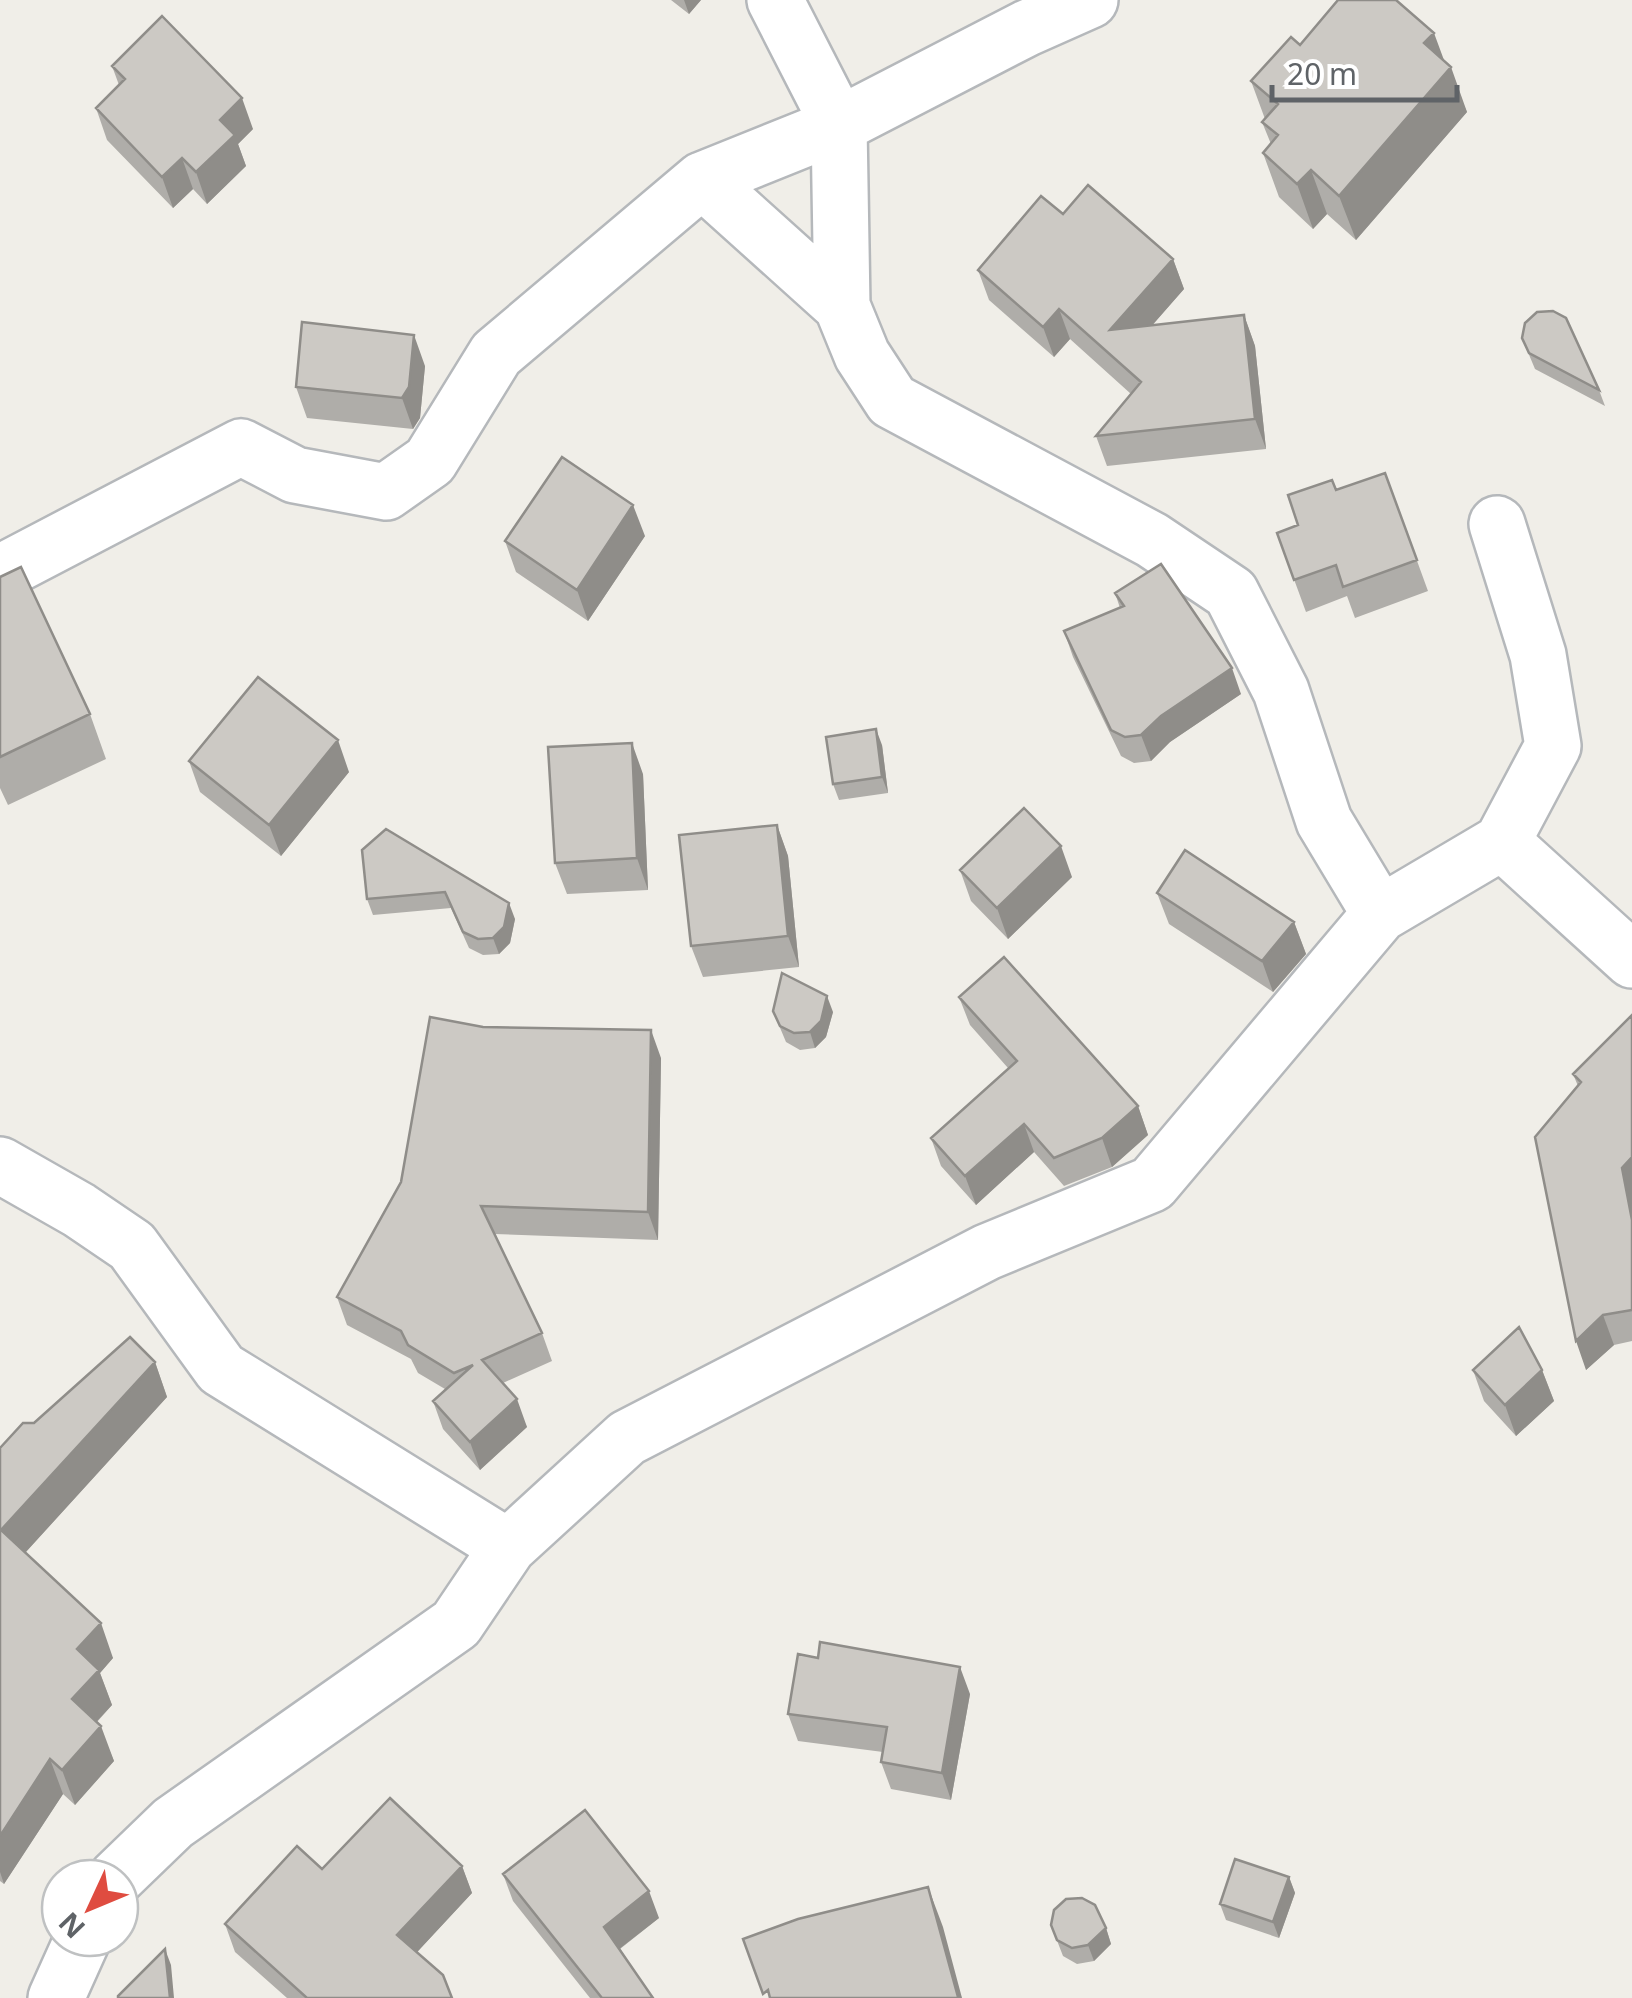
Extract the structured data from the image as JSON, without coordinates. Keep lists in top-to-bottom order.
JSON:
{
  "scale_bar": "20 m",
  "north": "bottom left"
}
